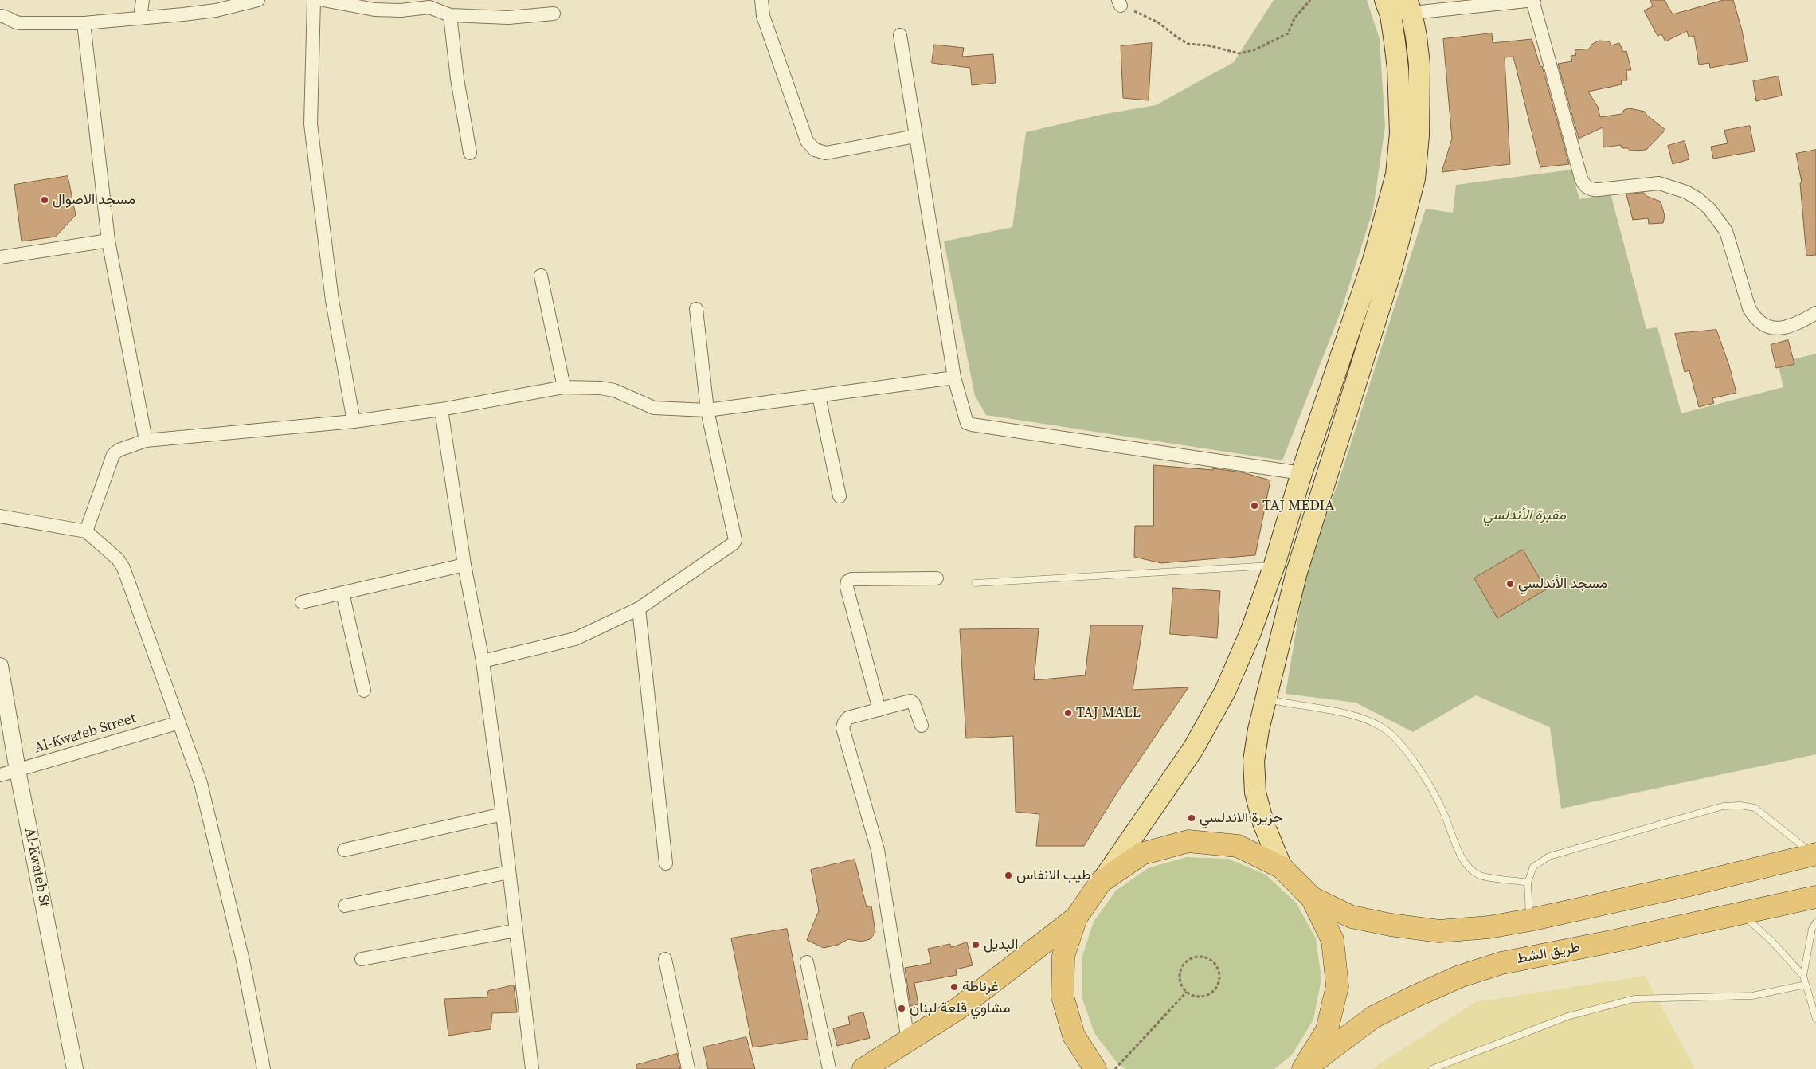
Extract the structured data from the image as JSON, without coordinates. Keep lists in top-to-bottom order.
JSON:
{
  "streets": {
    "highway": ["طريق الشط"],
    "street": ["Al-Kwateb Street", "Al-Kwateb St"]
  },
  "crossings": [
    ["Al-Kwateb Street", "Al-Kwateb St"]
  ],
  "parks": ["مقبرة الأندلسي"],
  "places": [
    "مسجد الاصوال",
    "TAJ MEDIA",
    "مسجد الأندلسي",
    "TAJ MALL",
    "جزيرة الاندلسي",
    "طيب الانفاس",
    "البديل",
    "غرناطة",
    "مشاوي قلعة لبنان"
  ]
}
